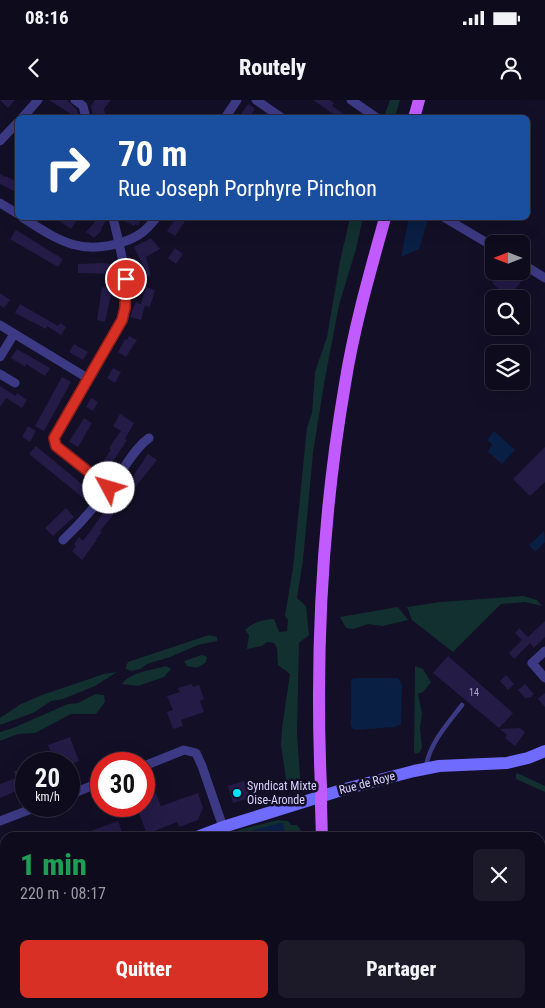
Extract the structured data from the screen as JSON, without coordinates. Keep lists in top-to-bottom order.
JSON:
{
  "streets": {
    "main road": ["Rue de Roye"]
  },
  "places": ["Syndicat Mixte Oise-Aronde"],
  "house_numbers": ["14"],
  "north": "left",
  "page": {
    "status": "08:16",
    "header": "Routely",
    "turn": ["70 m", "Rue Joseph Porphyre Pinchon"],
    "speed": "20 km/h",
    "limit": "30",
    "heading": ["1 min", "220 m · 08:17"],
    "buttons": ["Quitter", "Partager"]
  }
}
